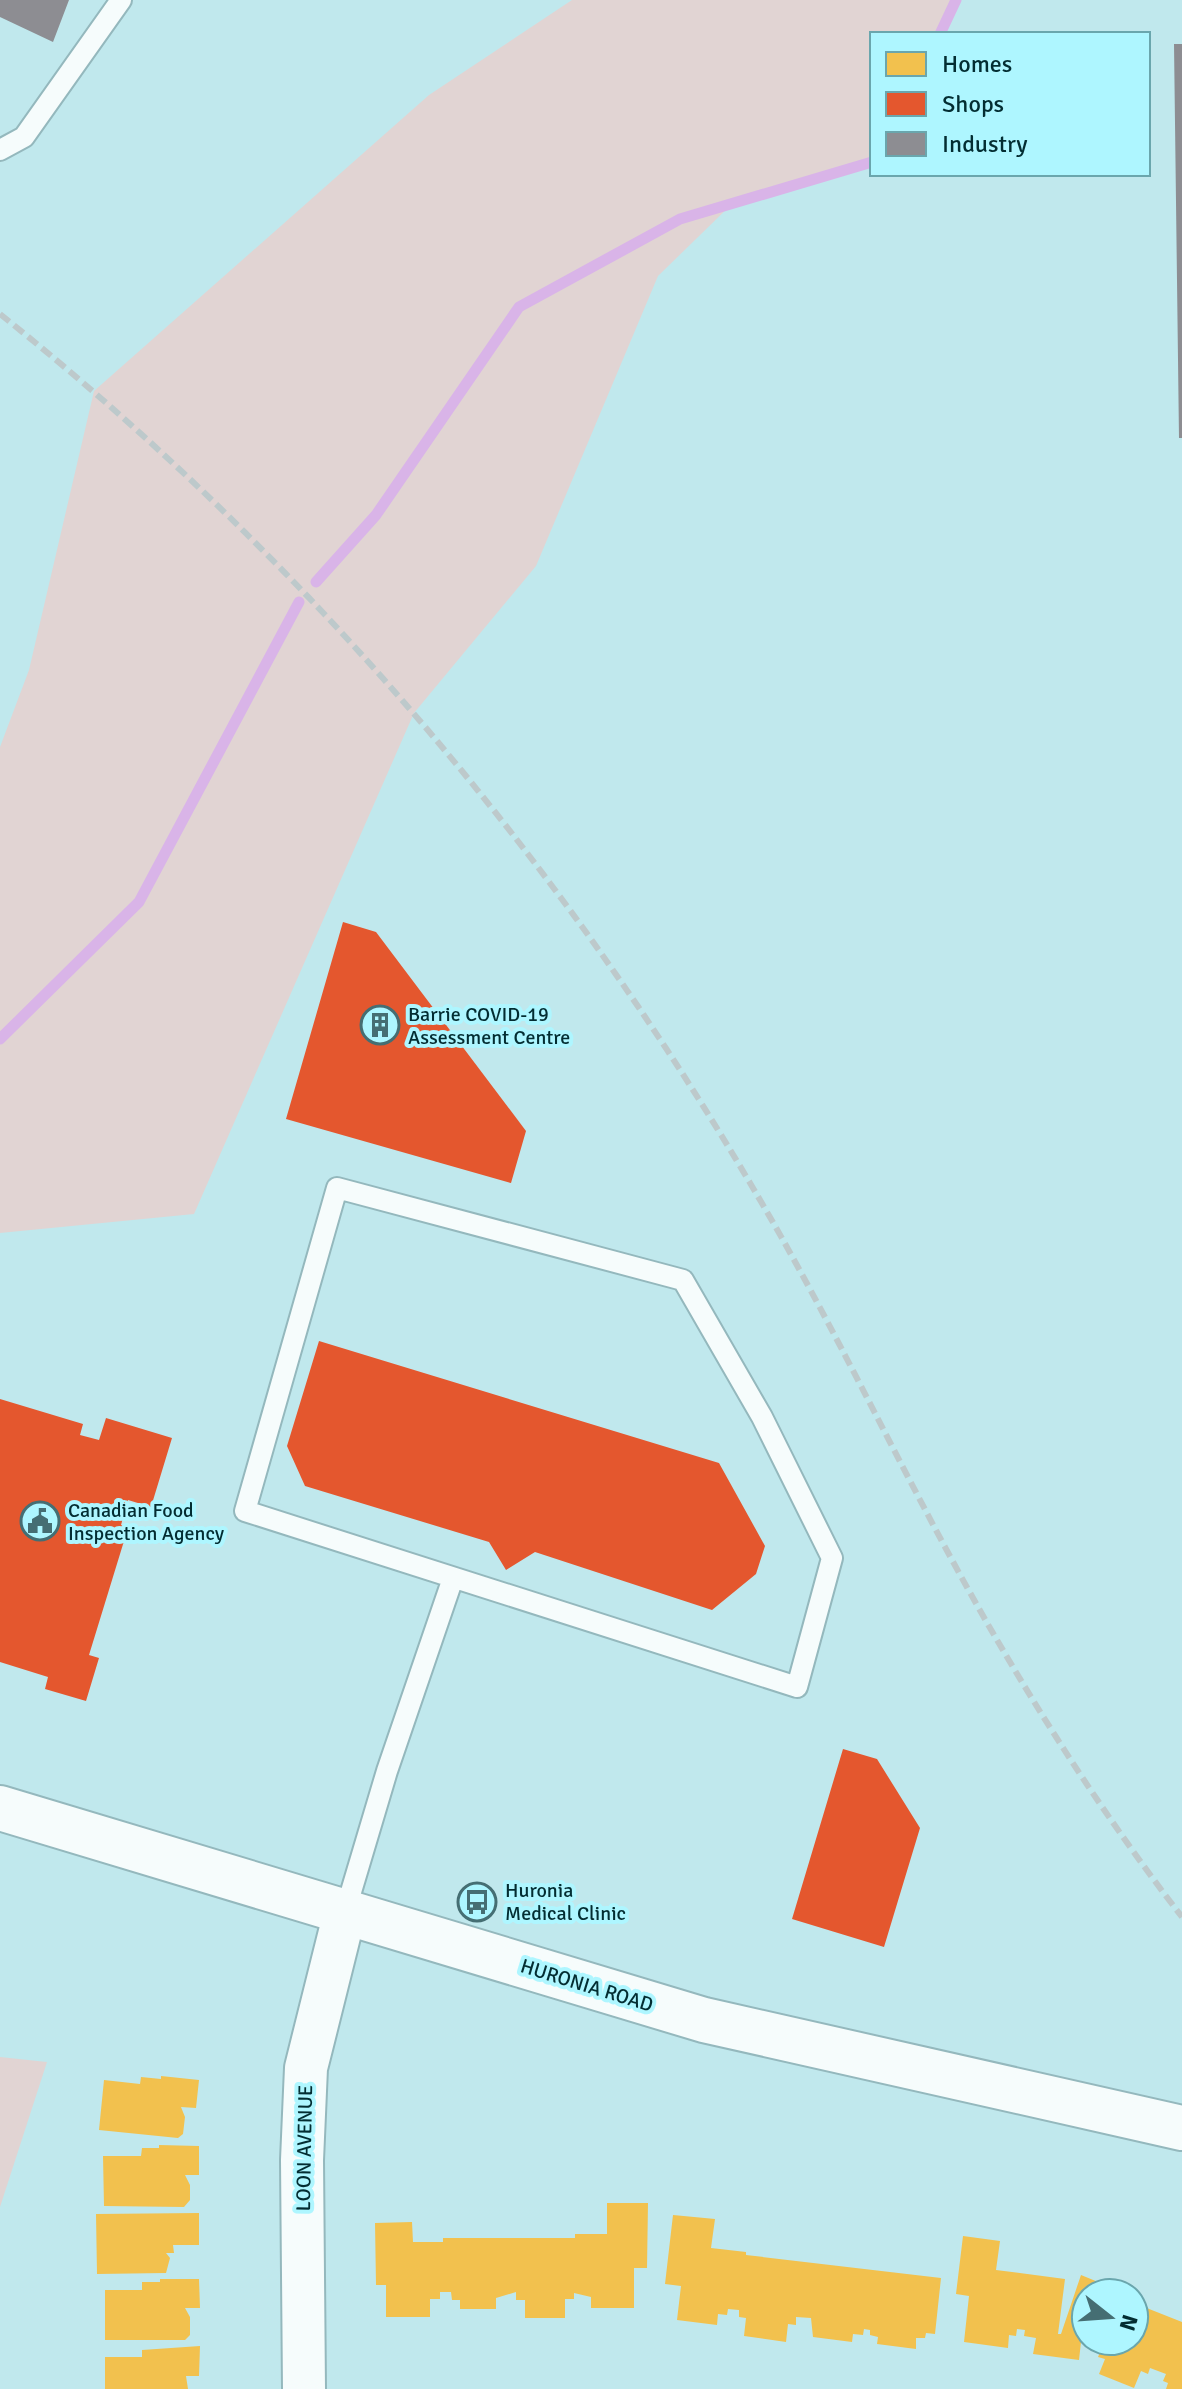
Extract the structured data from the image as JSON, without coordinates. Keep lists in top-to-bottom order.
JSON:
{
  "streets": {
    "main road": ["HURONIA ROAD"],
    "street": ["LOON AVENUE"]
  },
  "crossings": [
    ["HURONIA ROAD", "LOON AVENUE"]
  ],
  "places": {
    "building": ["Barrie COVID-19 Assessment Centre"],
    "public building": ["Canadian Food Inspection Agency"],
    "bus stop": ["Huronia Medical Clinic"]
  },
  "legend": ["Homes", "Shops", "Industry"],
  "north": "right"
}
